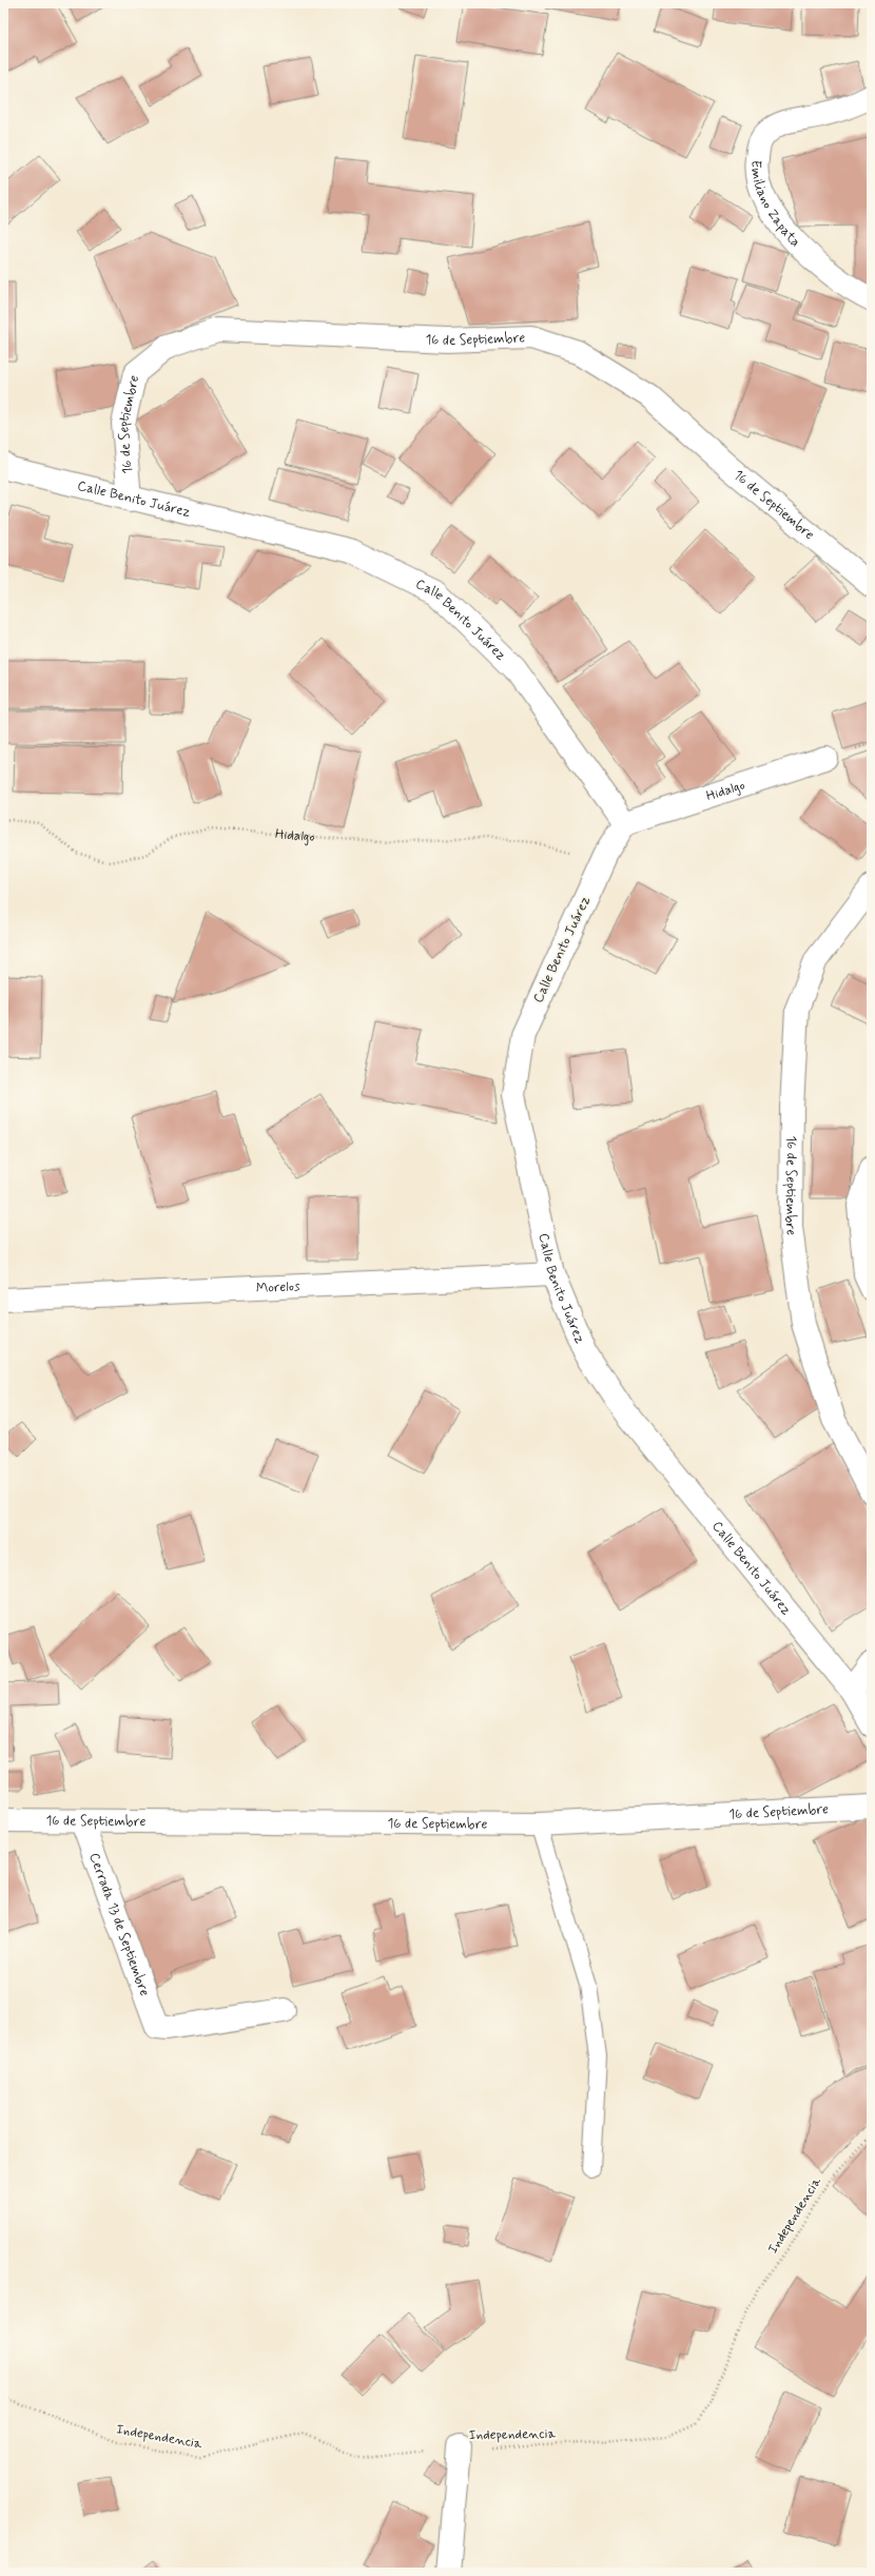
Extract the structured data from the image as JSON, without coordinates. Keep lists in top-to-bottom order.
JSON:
{
  "streets": {
    "street": [
      "Emiliano Zapata",
      "16 de Septiembre",
      "Calle Benito Juárez",
      "Hidalgo",
      "Morelos",
      "Cerrada 13 de Septiembre"
    ],
    "path": ["Independencia"]
  },
  "crossings": [
    ["16 de Septiembre", "Calle Benito Juárez"],
    ["16 de Septiembre", "Cerrada 13 de Septiembre"],
    ["Calle Benito Juárez", "Hidalgo"],
    ["Calle Benito Juárez", "Morelos"]
  ]
}
